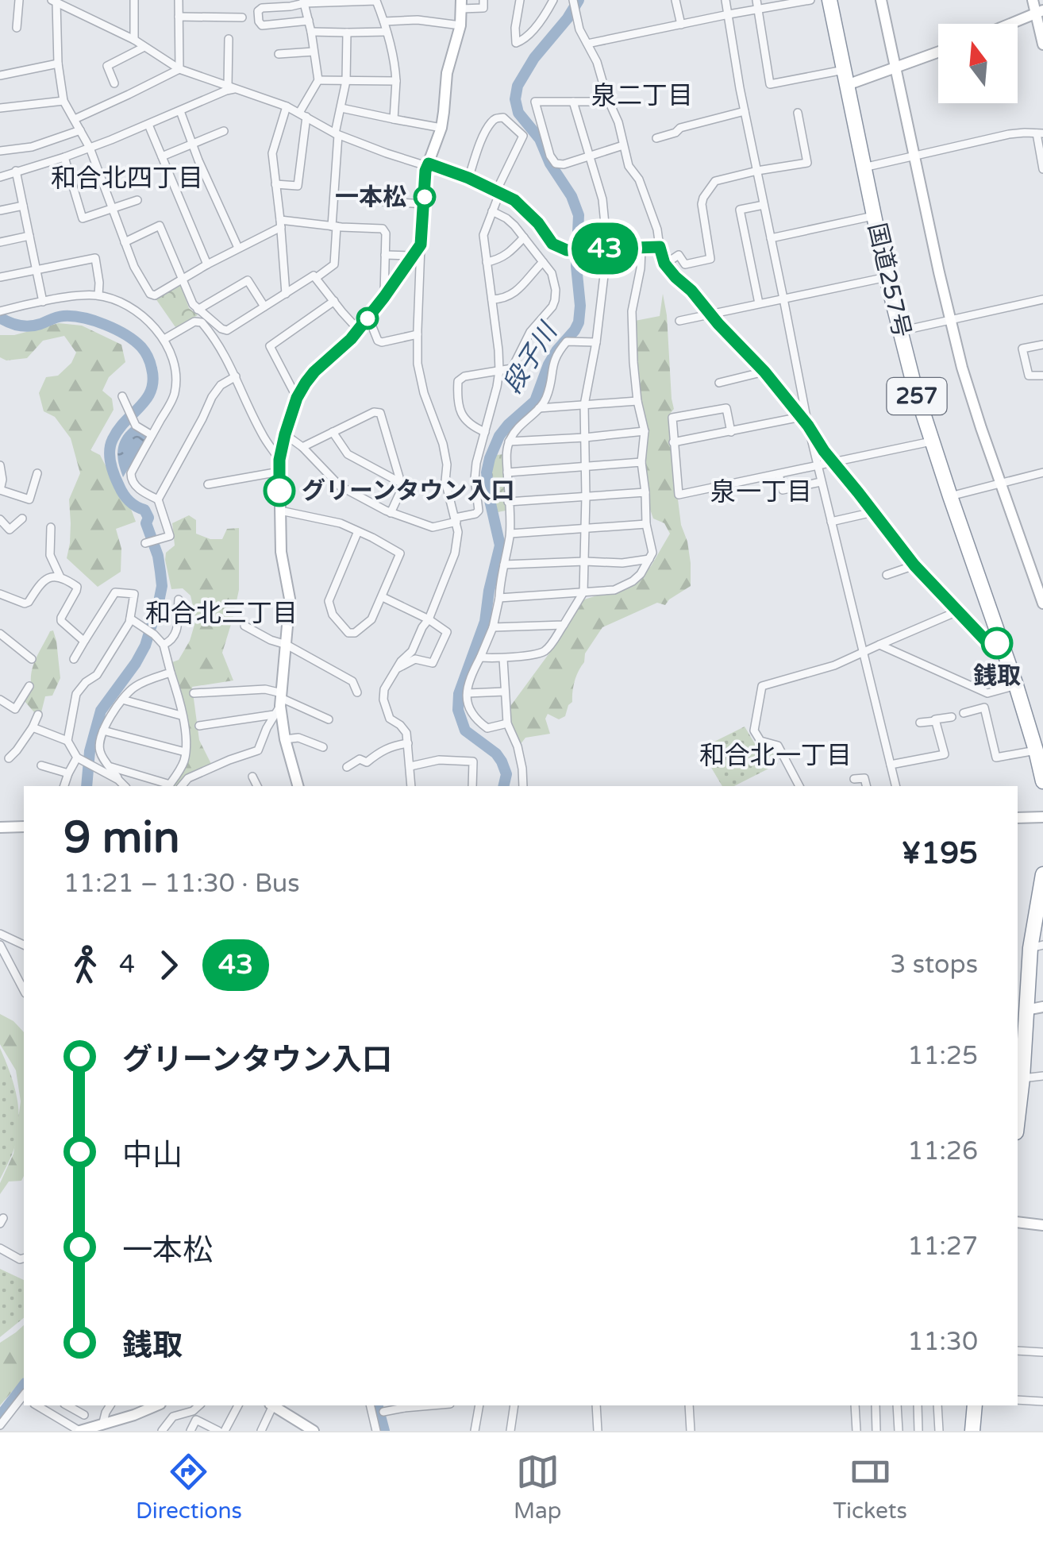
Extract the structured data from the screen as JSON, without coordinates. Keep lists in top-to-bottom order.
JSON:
{
  "streets": {
    "highway": ["国道257号", "257"]
  },
  "districts": [
    "泉二丁目",
    "和合北四丁目",
    "泉一丁目",
    "和合北三丁目",
    "和合北一丁目"
  ],
  "water": ["段子川"],
  "places": ["一本松", "グリーンタウン入口", "銭取"],
  "lines": ["bus line 43"],
  "north": "top",
  "page": {
    "on_map": "43",
    "heading": ["9 min", "11:21 – 11:30 · Bus", "¥195"],
    "legs": ["4", "43", "3 stops"],
    "list": [
      {
        "name": "グリーンタウン入口",
        "value": "11:25"
      },
      {
        "name": "中山",
        "value": "11:26"
      },
      {
        "name": "一本松",
        "value": "11:27"
      },
      {
        "name": "銭取",
        "value": "11:30"
      }
    ],
    "tabs": ["Directions", "Map", "Tickets"]
  }
}
